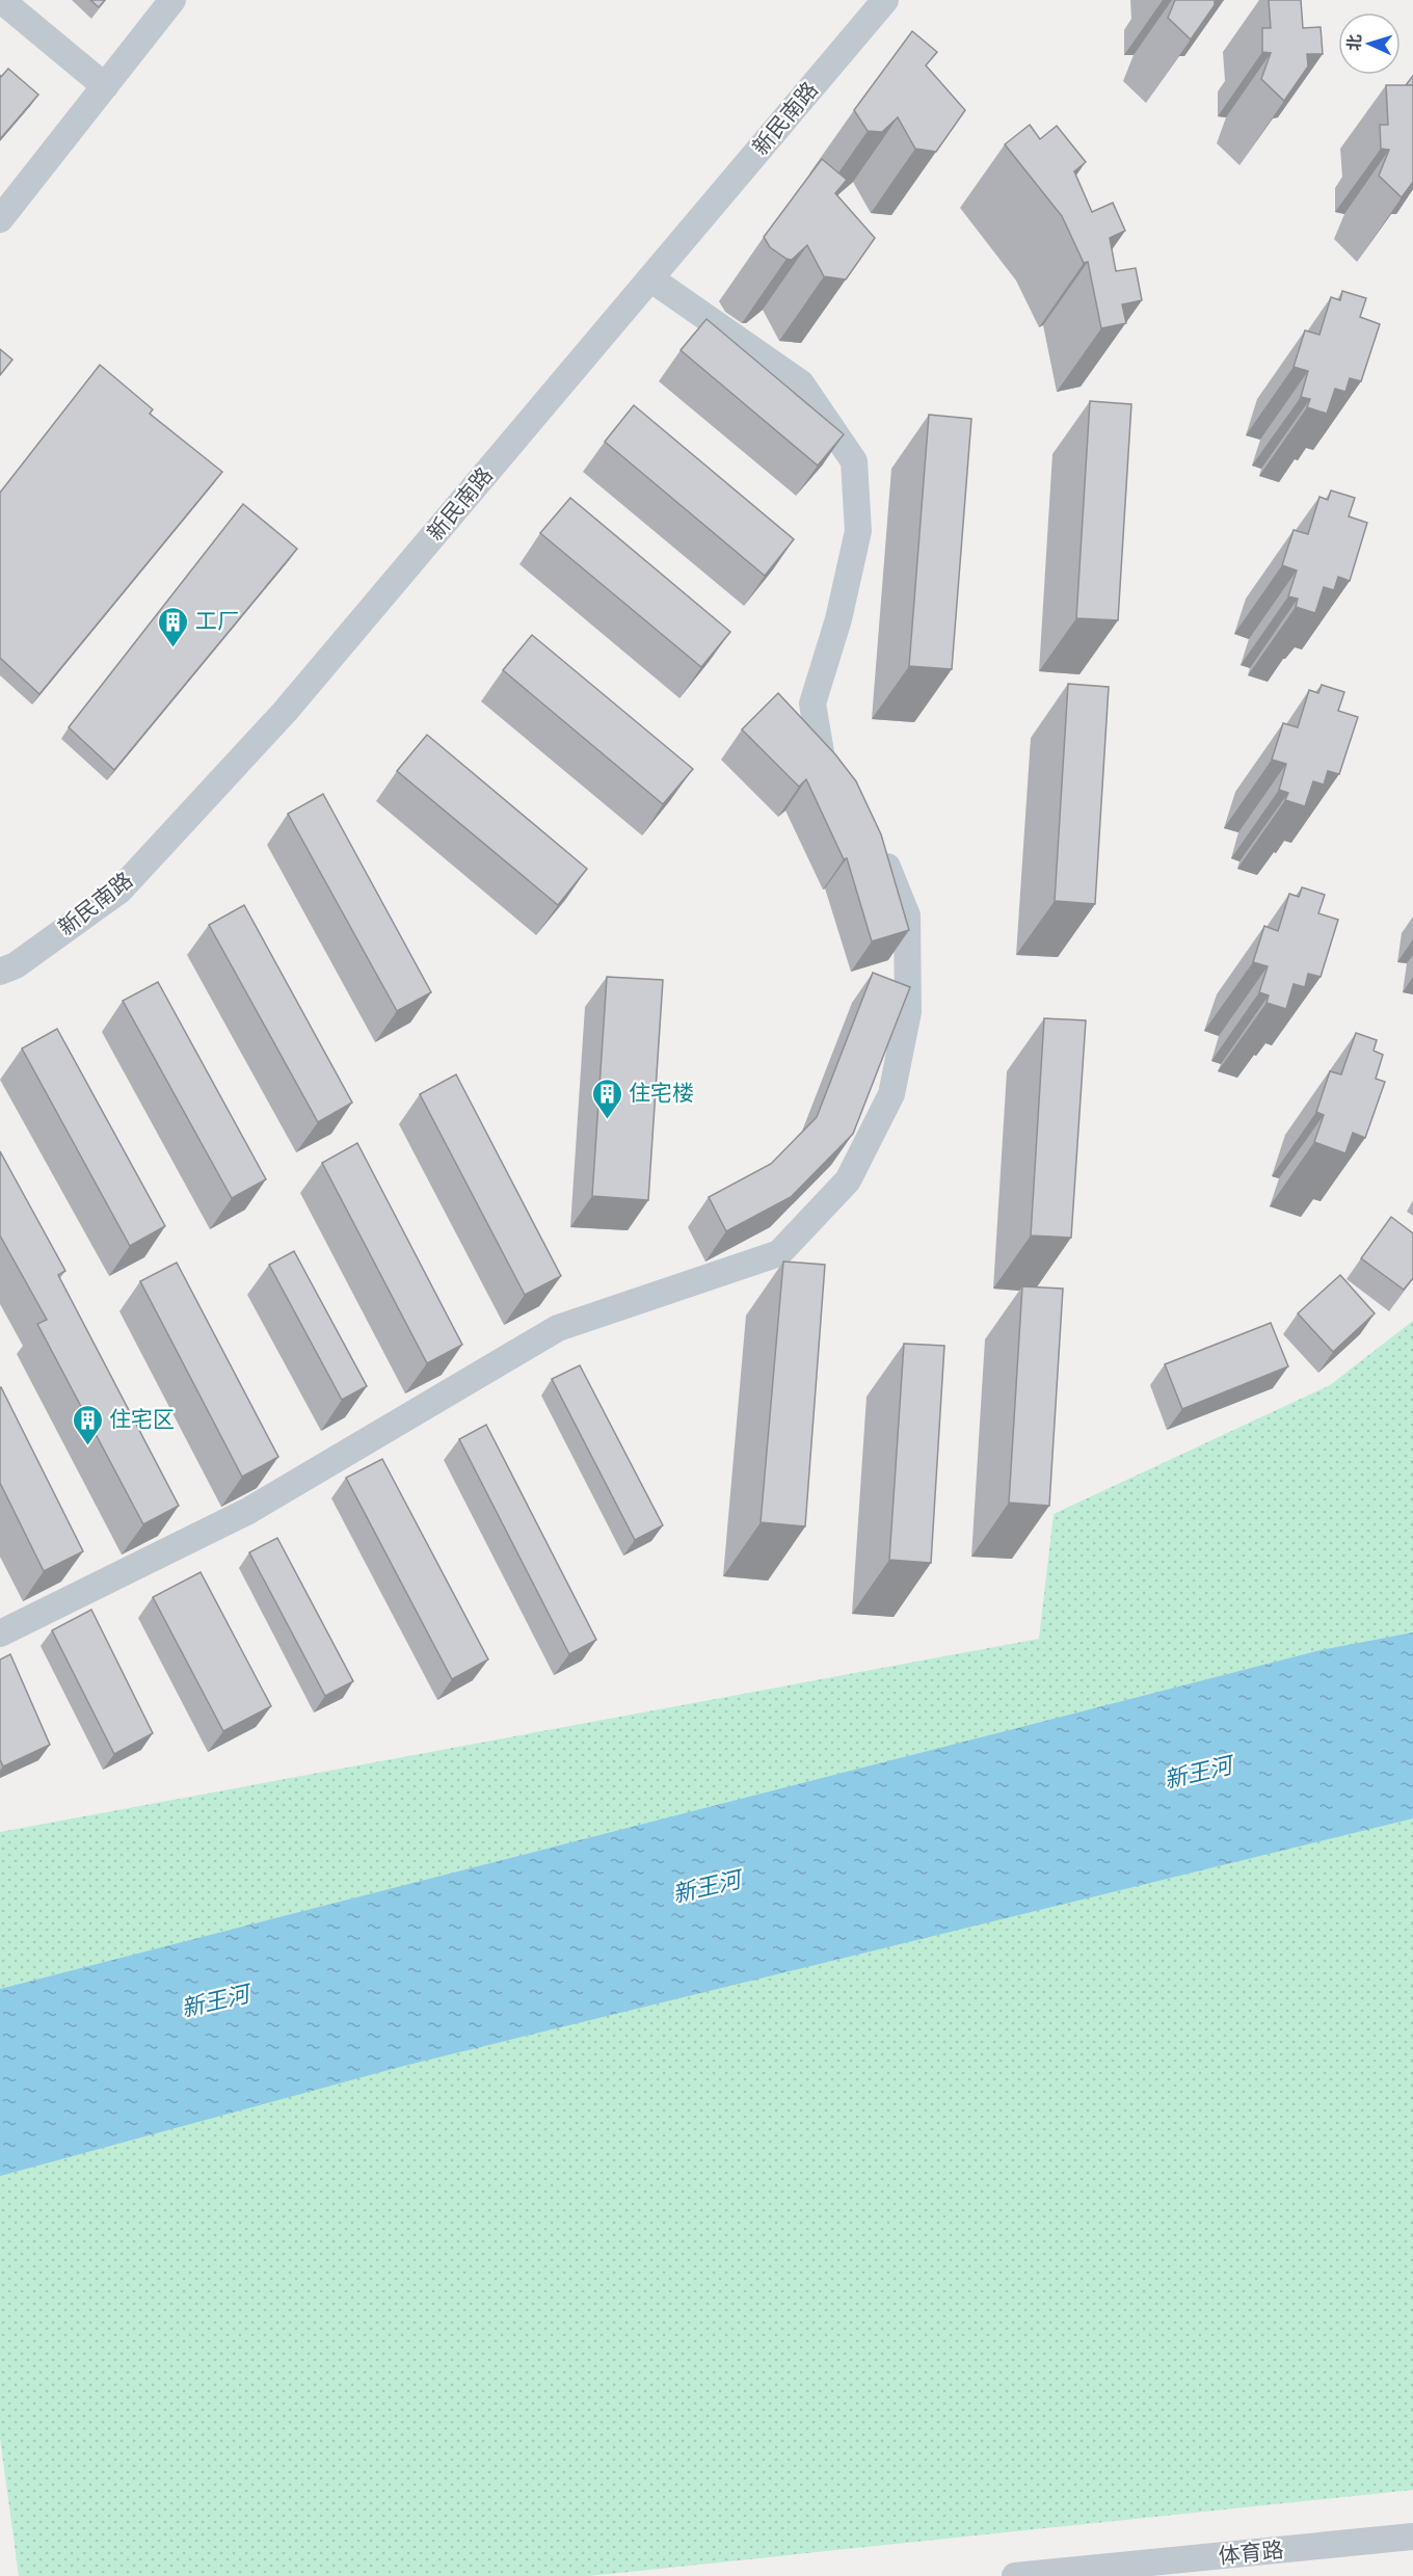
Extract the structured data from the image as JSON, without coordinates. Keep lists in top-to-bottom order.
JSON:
{
  "streets": {
    "street": ["新民南路", "体育路"]
  },
  "water": ["新王河"],
  "places": {
    "building": ["工厂", "住宅楼", "住宅区"]
  },
  "north": "left"
}
